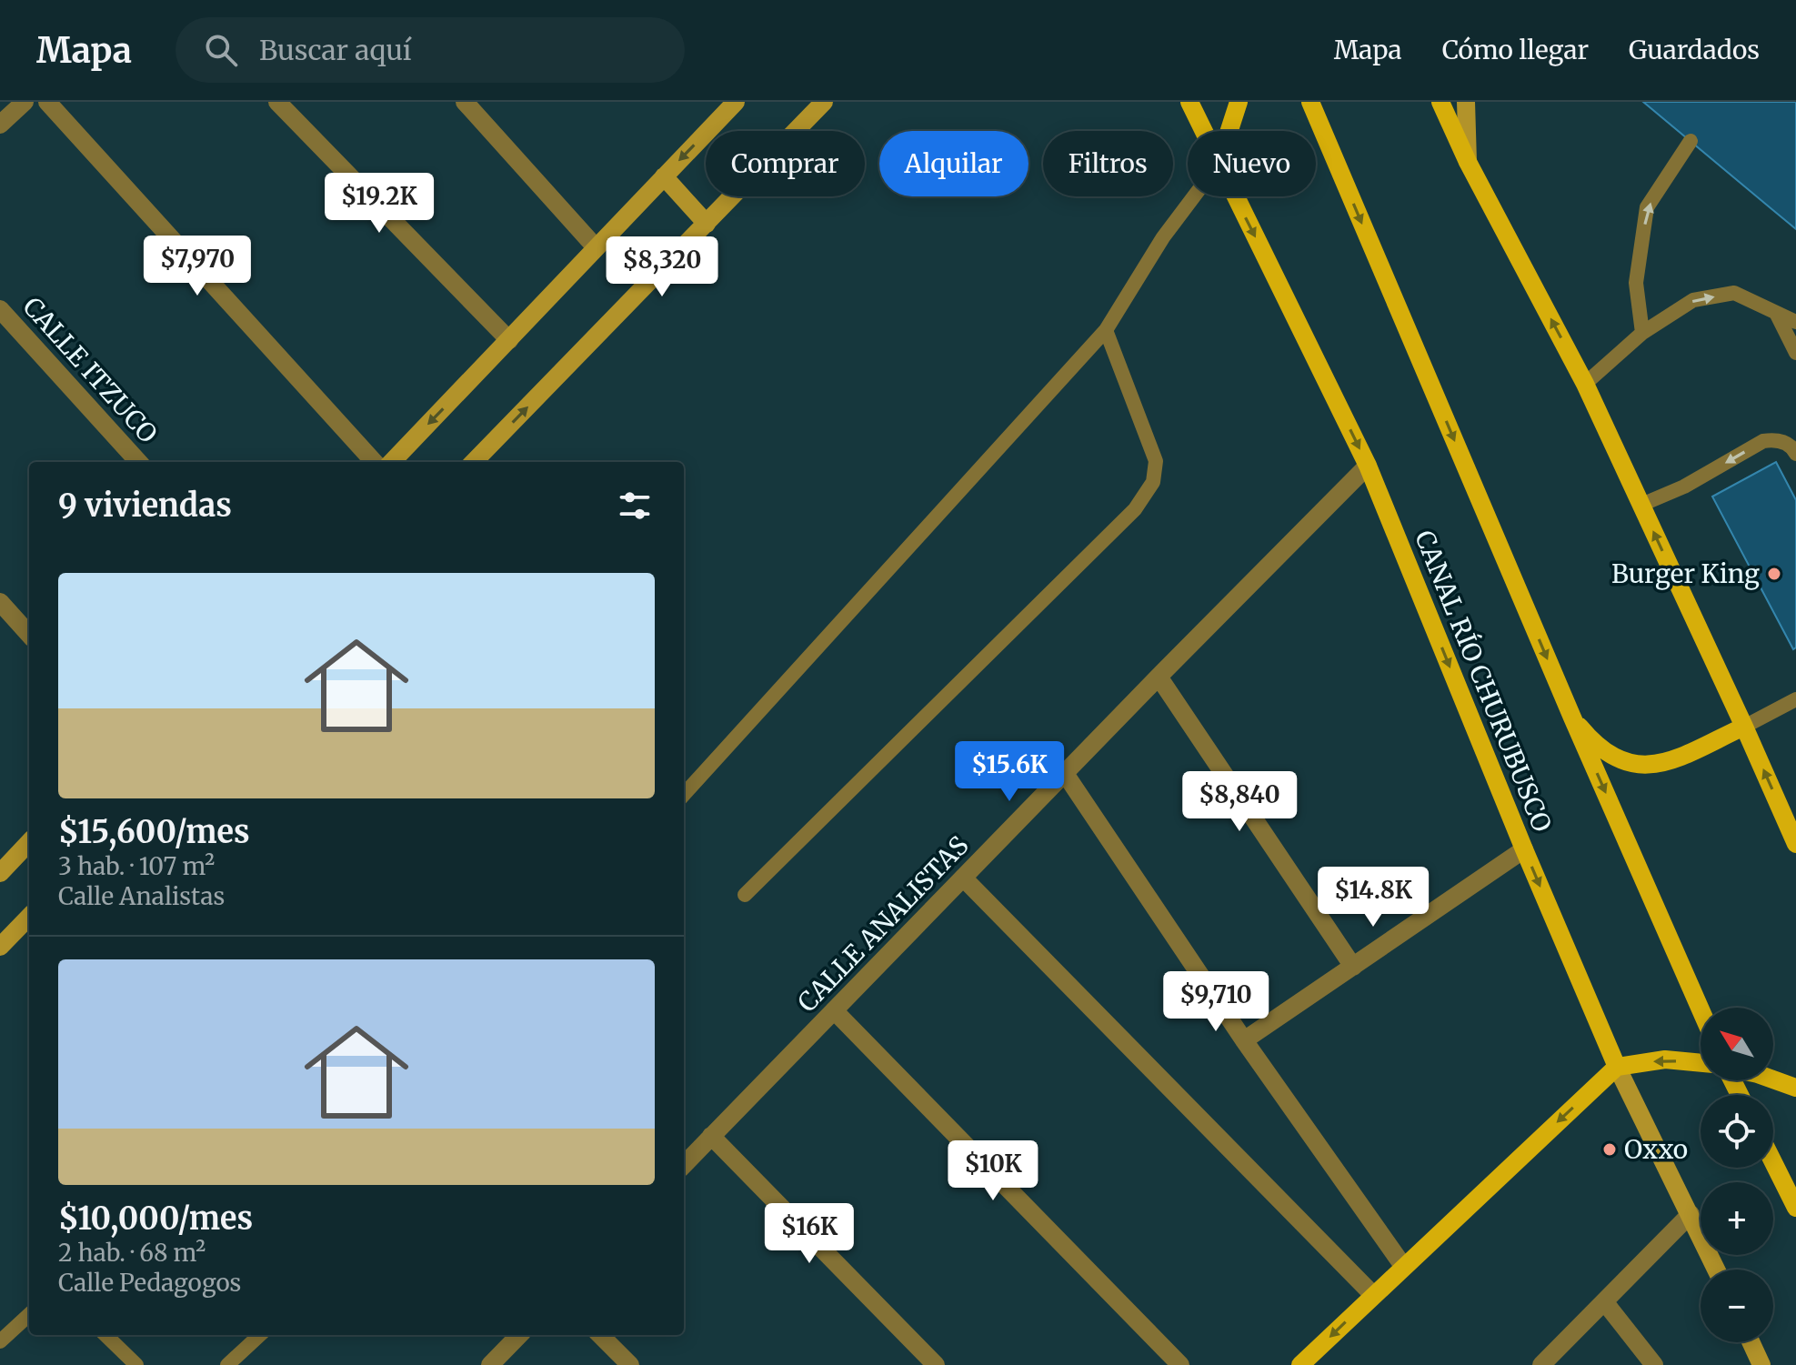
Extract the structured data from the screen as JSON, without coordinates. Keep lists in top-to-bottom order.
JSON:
{
  "streets": {
    "main road": ["CANAL RÍO CHURUBUSCO"],
    "street": ["CALLE ITZUCO", "CALLE ANALISTAS"]
  },
  "crossings": [
    ["CANAL RÍO CHURUBUSCO", "CALLE ANALISTAS"]
  ],
  "places": ["Burger King", "Oxxo"],
  "north": "top left",
  "page": {
    "header": "Mapa",
    "search": "Buscar aquí",
    "nav": ["Mapa", "Cómo llegar", "Guardados"],
    "chip": [
      "Comprar",
      "Alquilar",
      "Filtros",
      "Nuevo"
    ],
    "price": [
      "$19.2K",
      "$7,970",
      "$8,320",
      "$15.6K",
      "$8,840",
      "$14.8K",
      "$9,710",
      "$10K",
      "$16K"
    ],
    "heading": "9 viviendas",
    "list": [
      {
        "name": "$15,600/mes",
        "note": "3 hab. · 107 m² · Calle Analistas"
      },
      {
        "name": "$10,000/mes",
        "note": "2 hab. · 68 m² · Calle Pedagogos"
      }
    ],
    "map_buttons": ["+", "−"]
  }
}
